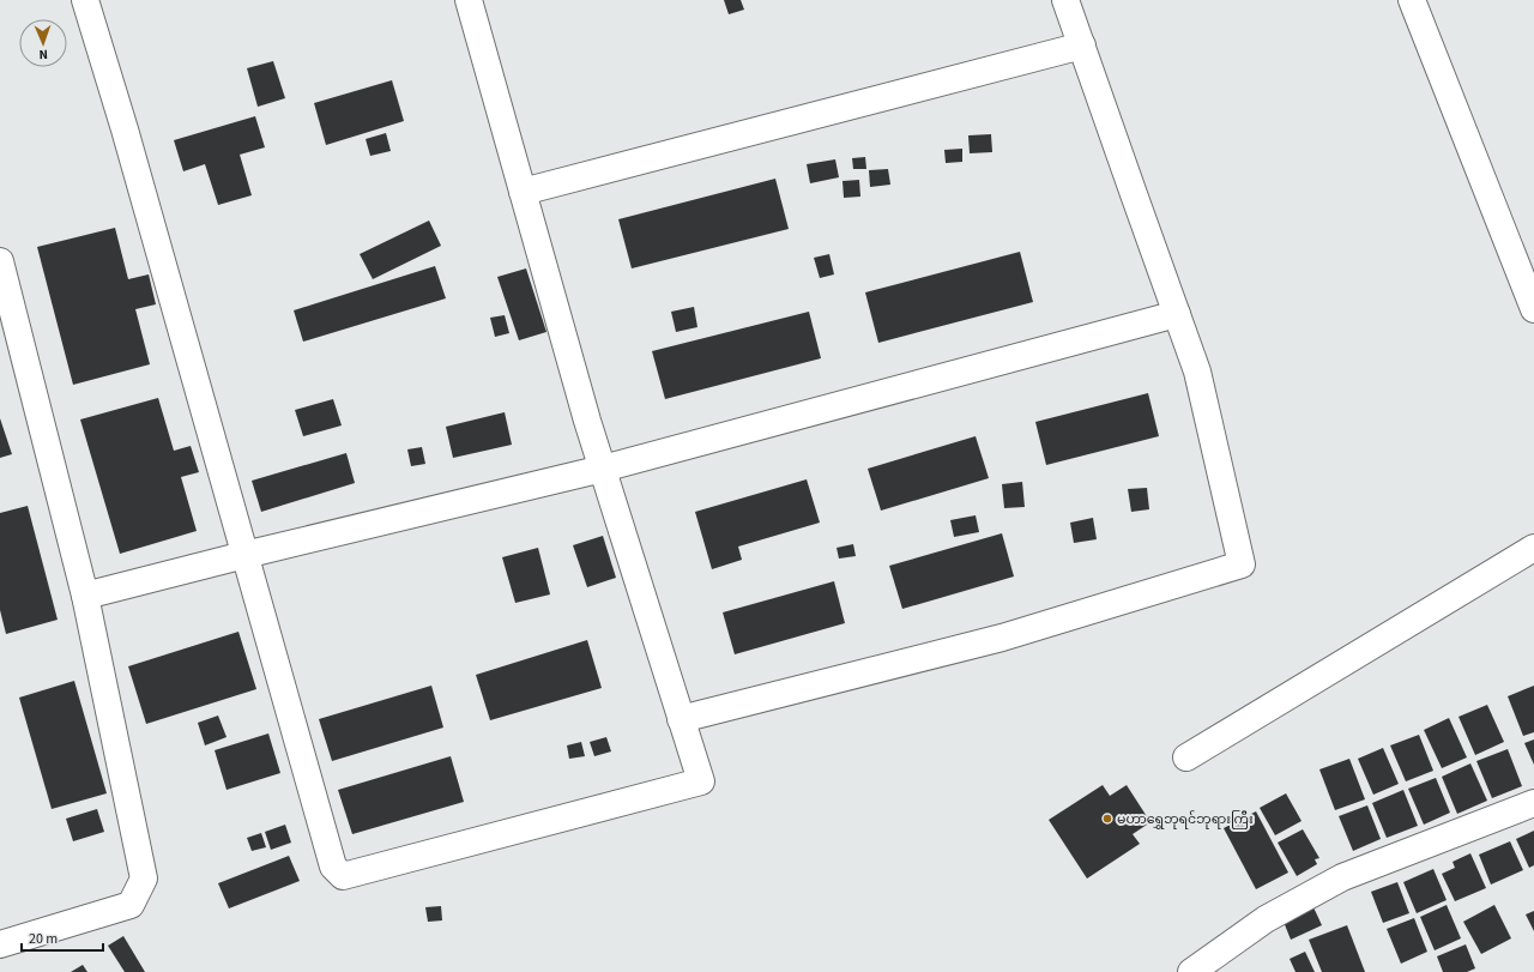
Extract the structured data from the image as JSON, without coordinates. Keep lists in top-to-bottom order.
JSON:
{
  "places": ["မဟာရွှေဘုရင်ဘုရားကြီး"],
  "scale_bar": "20 m",
  "north": "bottom"
}
